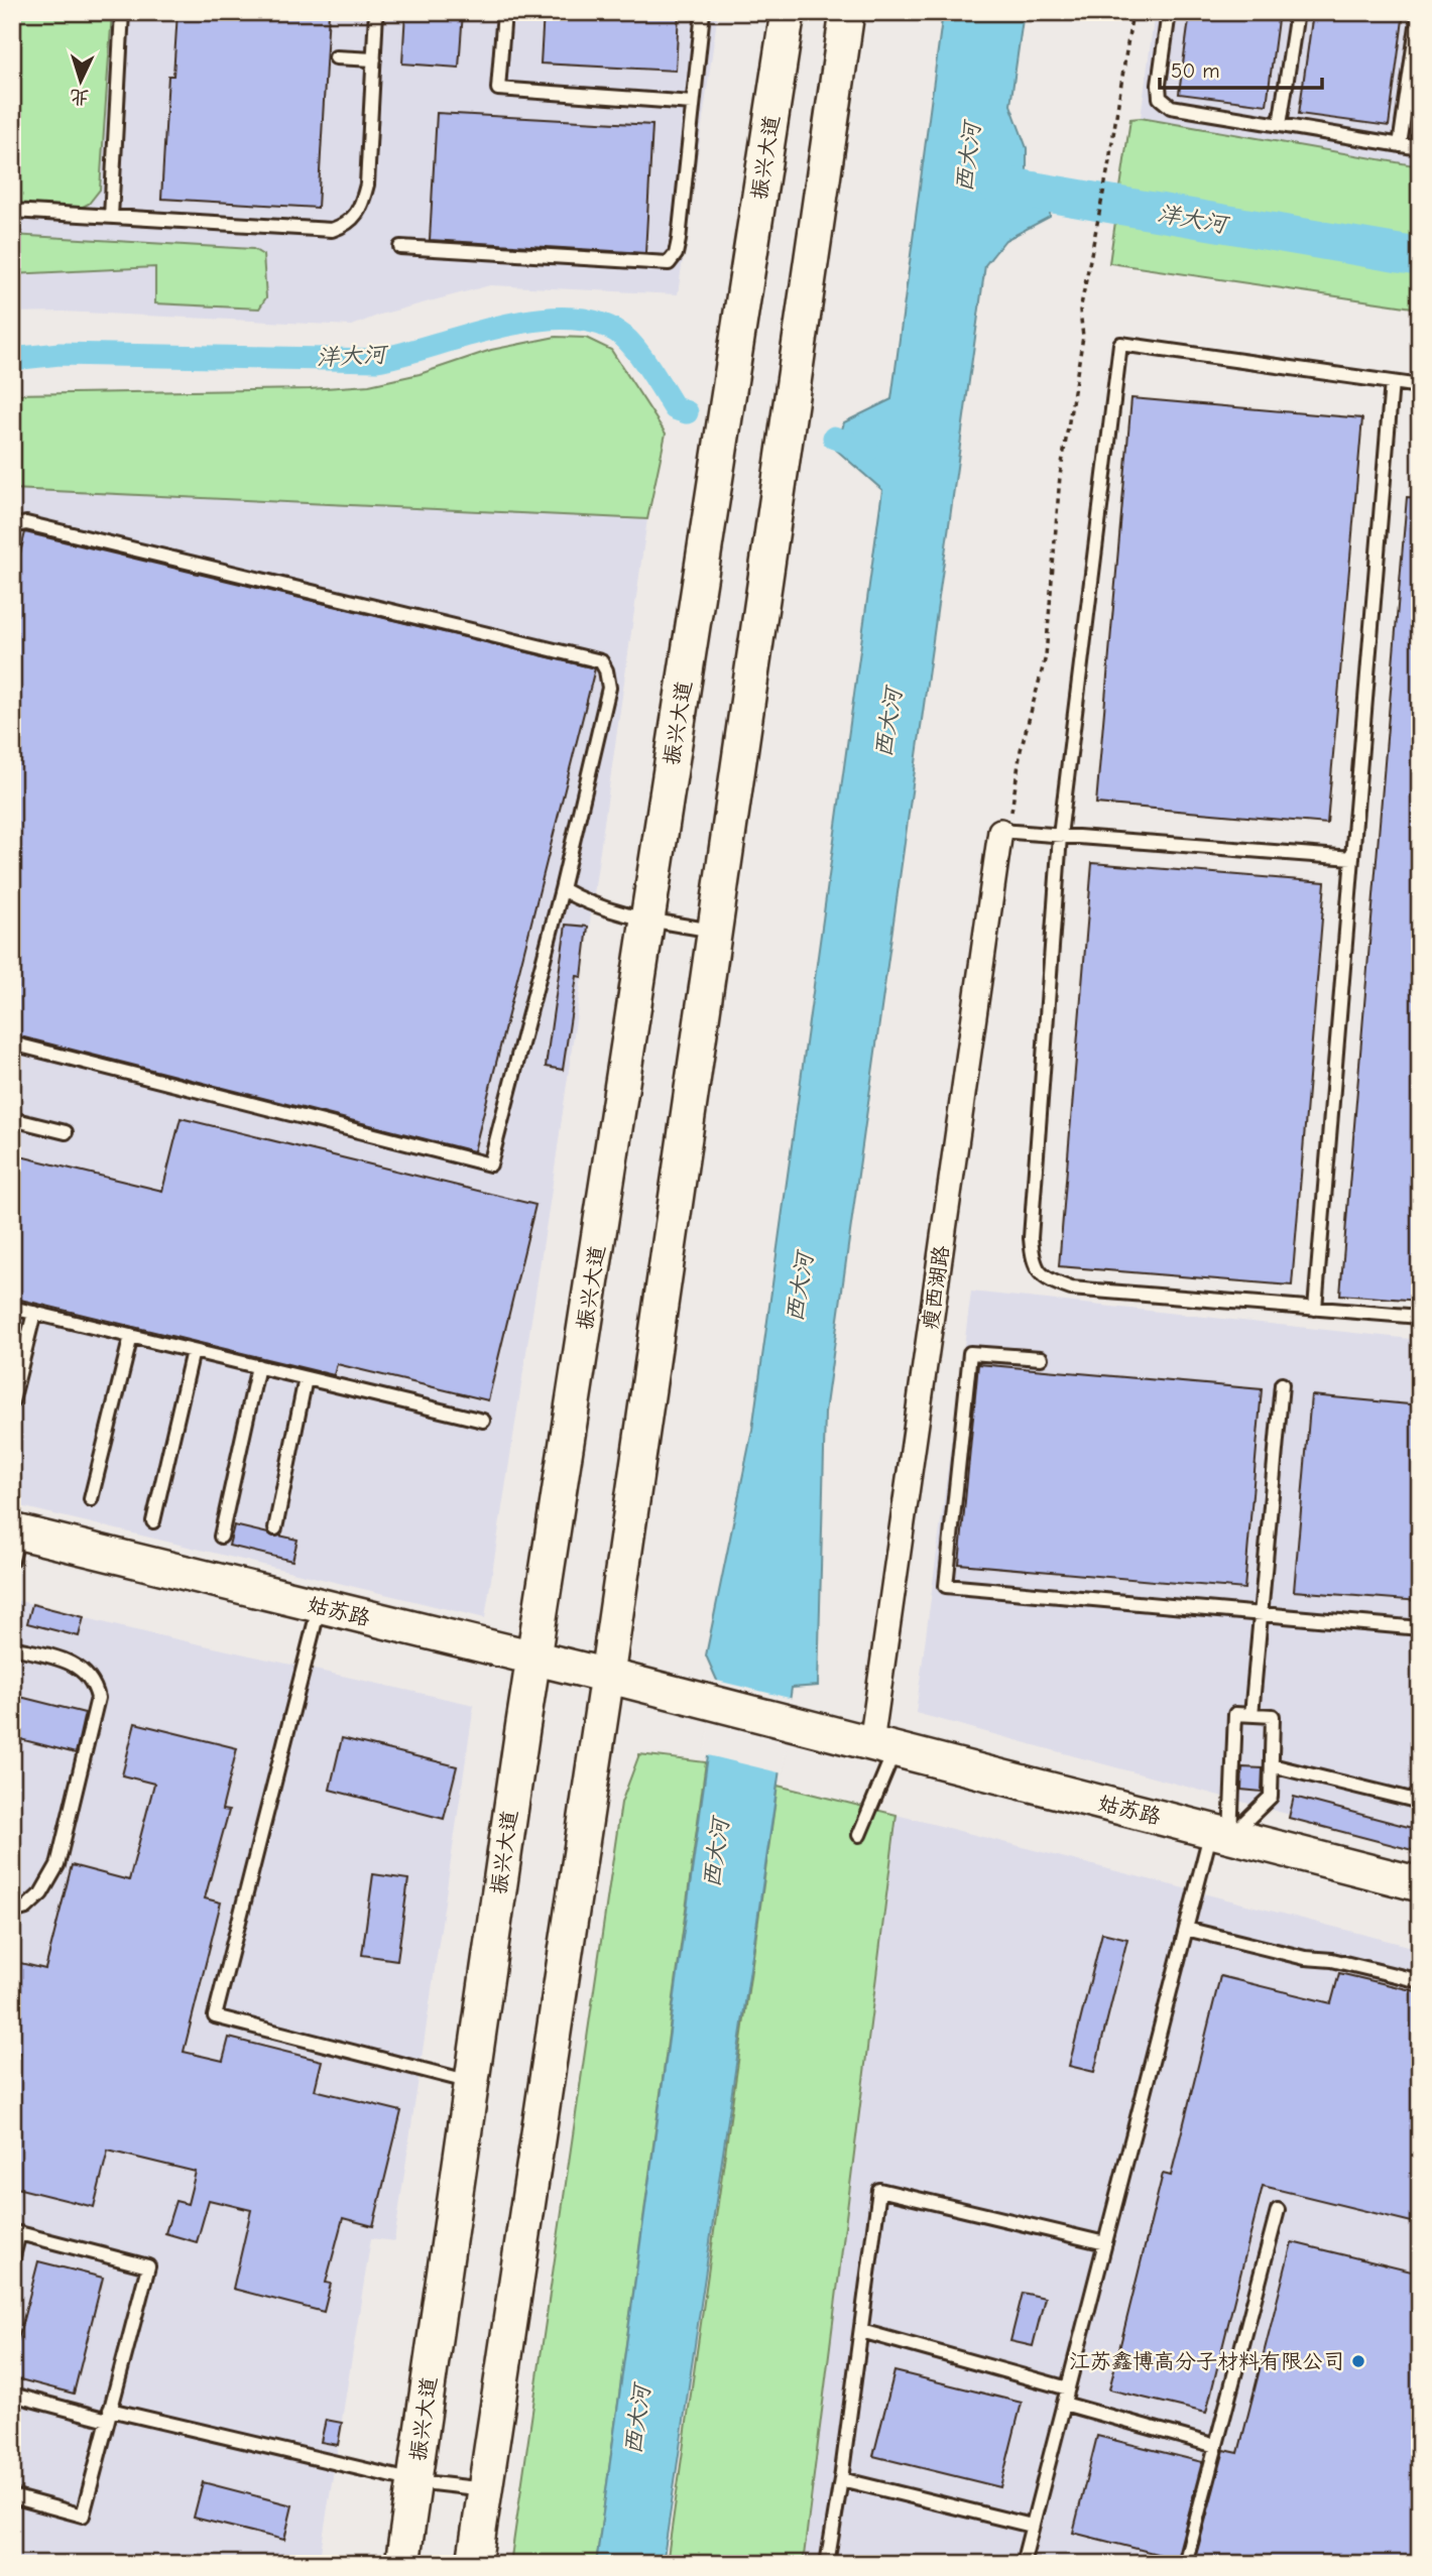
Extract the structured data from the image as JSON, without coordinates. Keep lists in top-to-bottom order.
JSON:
{
  "streets": {
    "main road": ["振兴大道", "姑苏路"],
    "street": ["瘦西湖路"]
  },
  "crossings": [
    ["振兴大道", "姑苏路"],
    ["瘦西湖路", "姑苏路"]
  ],
  "water": ["西大河", "洋大河"],
  "places": ["江苏鑫博高分子材料有限公司"],
  "scale_bar": "50 m",
  "north": "bottom"
}
